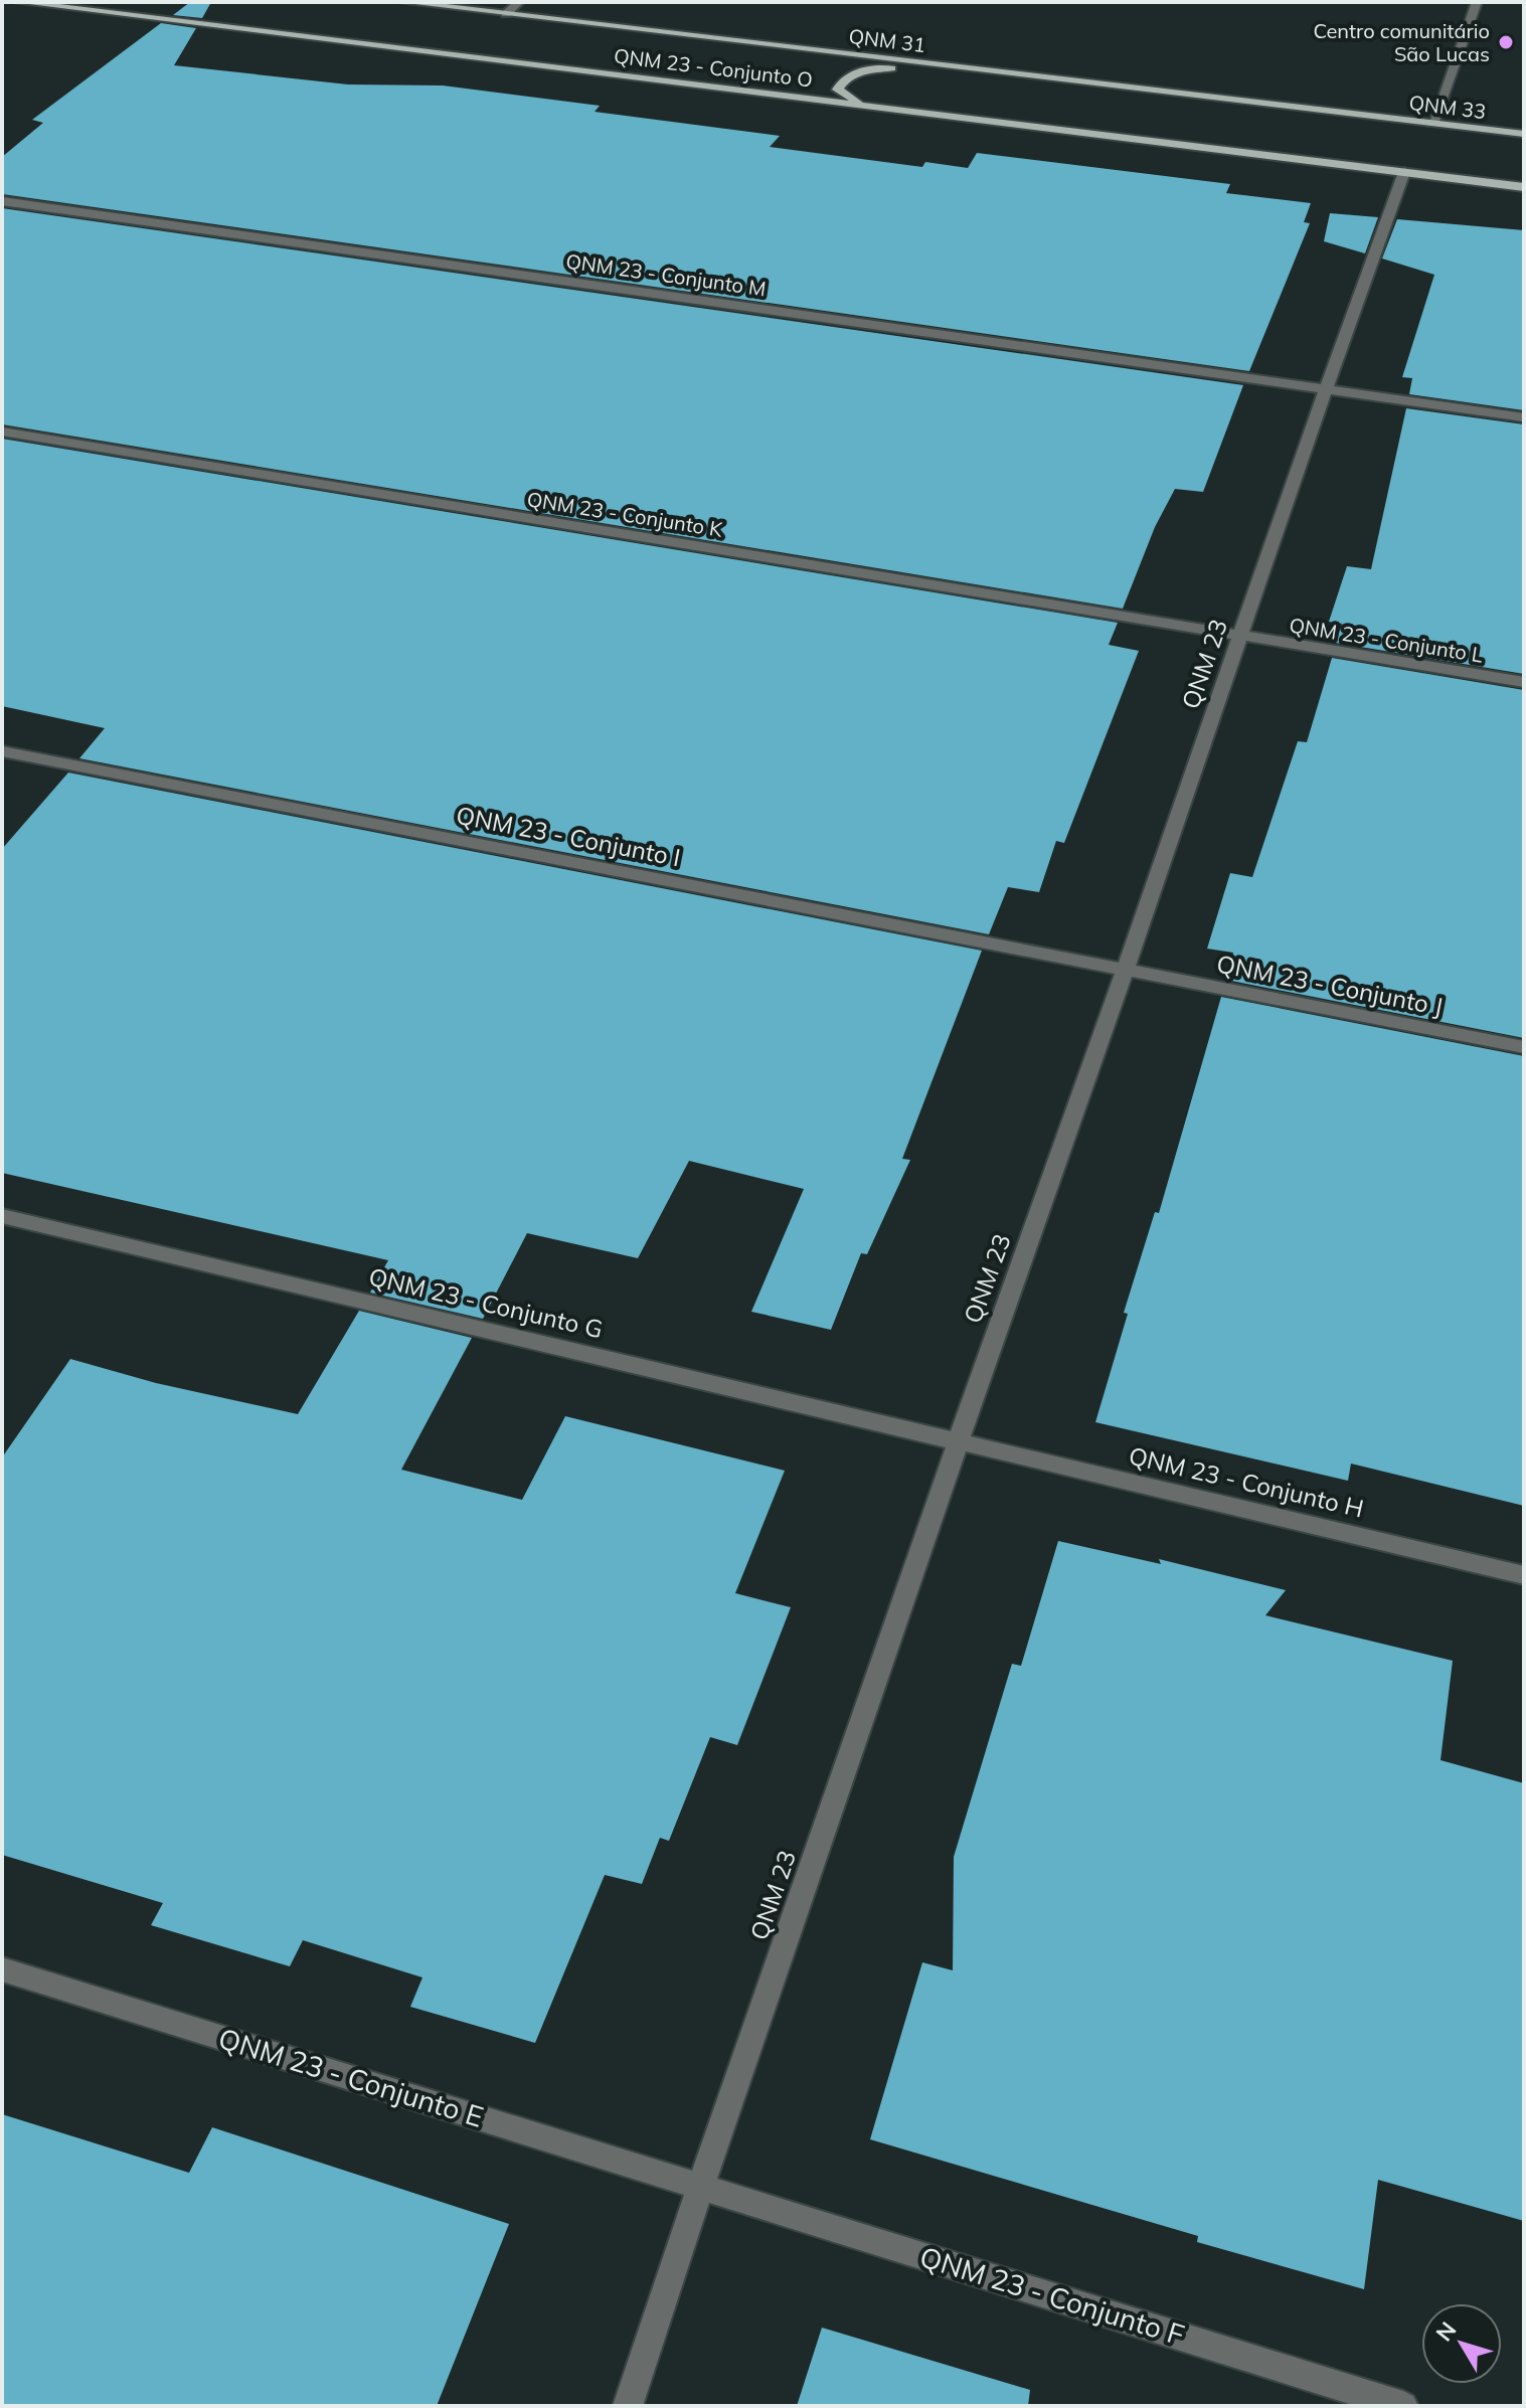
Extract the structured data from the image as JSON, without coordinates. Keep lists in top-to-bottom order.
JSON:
{
  "streets": {
    "main road": ["QNM 31", "QNM 23 - Conjunto O", "QNM 33"],
    "street": [
      "QNM 23 - Conjunto M",
      "QNM 23 - Conjunto K",
      "QNM 23 - Conjunto L",
      "QNM 23",
      "QNM 23 - Conjunto I",
      "QNM 23 - Conjunto J",
      "QNM 23 - Conjunto G",
      "QNM 23 - Conjunto H",
      "QNM 23 - Conjunto E",
      "QNM 23 - Conjunto F"
    ]
  },
  "crossings": [
    ["QNM 31", "QNM 33"],
    ["QNM 23 - Conjunto O", "QNM 23"],
    ["QNM 23 - Conjunto M", "QNM 23"],
    ["QNM 23 - Conjunto K", "QNM 23 - Conjunto L"],
    ["QNM 23 - Conjunto K", "QNM 23"],
    ["QNM 23 - Conjunto L", "QNM 23"],
    ["QNM 23", "QNM 23 - Conjunto I"],
    ["QNM 23", "QNM 23 - Conjunto J"],
    ["QNM 23", "QNM 23 - Conjunto G"],
    ["QNM 23", "QNM 23 - Conjunto H"],
    ["QNM 23", "QNM 23 - Conjunto E"],
    ["QNM 23", "QNM 23 - Conjunto F"],
    ["QNM 23 - Conjunto I", "QNM 23 - Conjunto J"],
    ["QNM 23 - Conjunto G", "QNM 23 - Conjunto H"],
    ["QNM 23 - Conjunto E", "QNM 23 - Conjunto F"]
  ],
  "places": ["Centro comunitário São Lucas"],
  "north": "top left"
}
